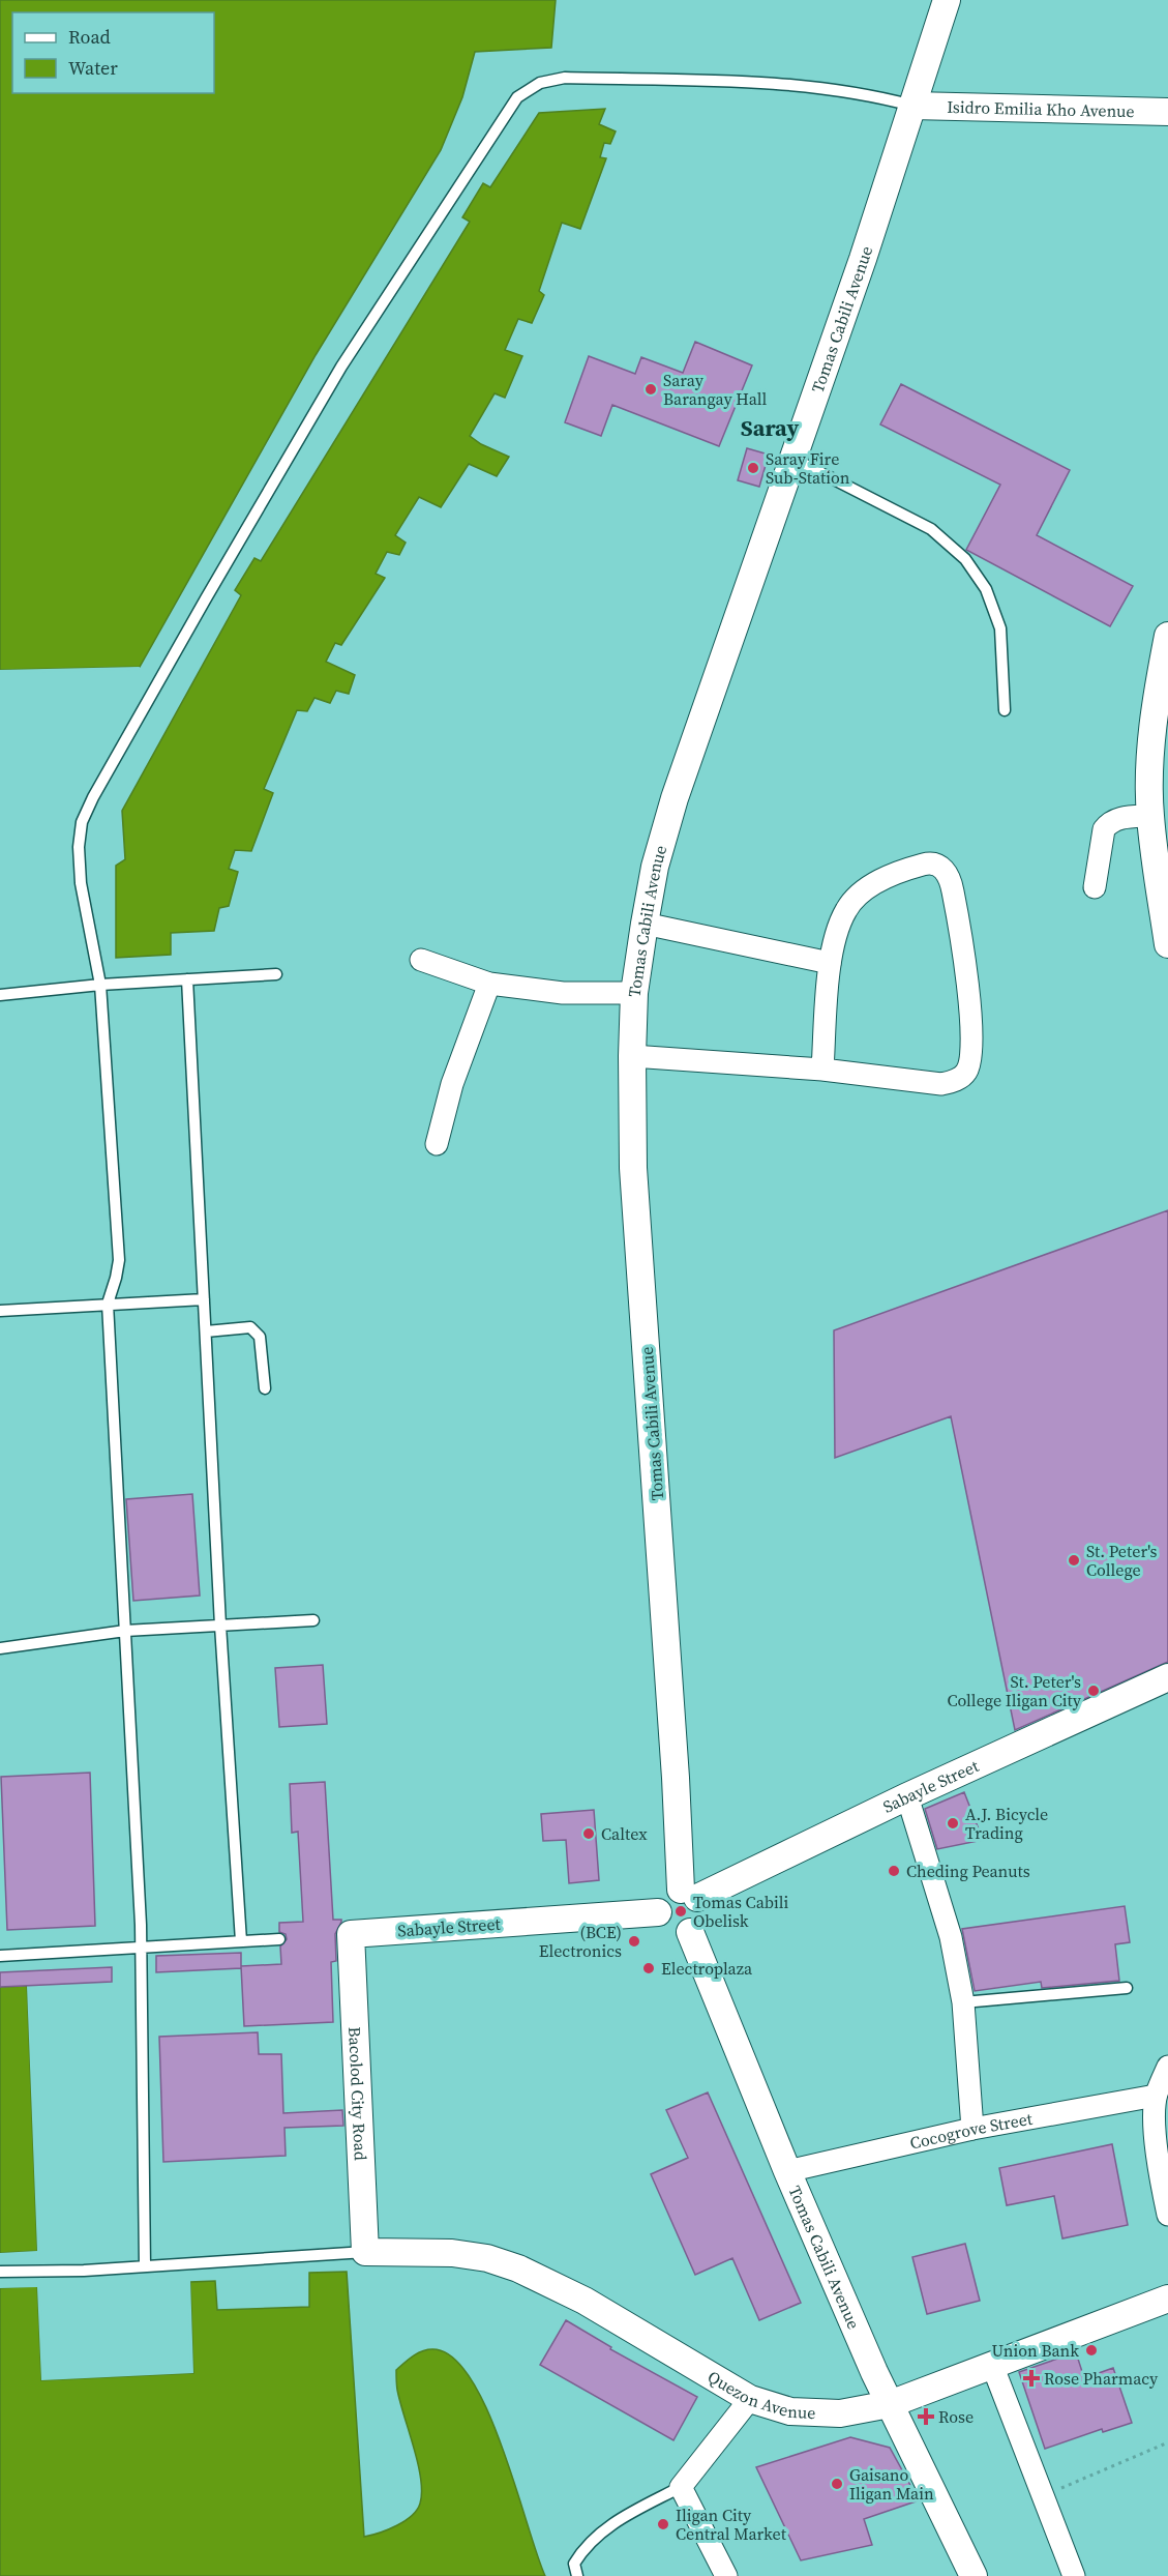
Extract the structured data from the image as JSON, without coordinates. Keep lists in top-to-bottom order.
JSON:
{
  "streets": {
    "street": [
      "Isidro Emilia Kho Avenue",
      "Tomas Cabili Avenue",
      "Sabayle Street",
      "Bacolod City Road",
      "Cocogrove Street",
      "Quezon Avenue"
    ]
  },
  "crossings": [
    ["Isidro Emilia Kho Avenue", "Tomas Cabili Avenue"],
    ["Tomas Cabili Avenue", "Sabayle Street"],
    ["Tomas Cabili Avenue", "Cocogrove Street"],
    ["Tomas Cabili Avenue", "Quezon Avenue"],
    ["Sabayle Street", "Bacolod City Road"],
    ["Bacolod City Road", "Quezon Avenue"]
  ],
  "districts": ["Saray"],
  "places": {
    "other": [
      "Saray Barangay Hall",
      "Saray Fire Sub-Station",
      "St. Peter's College",
      "St. Peter's College Iligan City",
      "A.J. Bicycle Trading",
      "Caltex",
      "Cheding Peanuts",
      "Tomas Cabili Obelisk",
      "(BCE) Electronics",
      "Electroplaza",
      "Union Bank",
      "Gaisano Iligan Main",
      "Iligan City Central Market"
    ],
    "health": ["Rose Pharmacy", "Rose"]
  },
  "legend": ["Road", "Water"]
}
